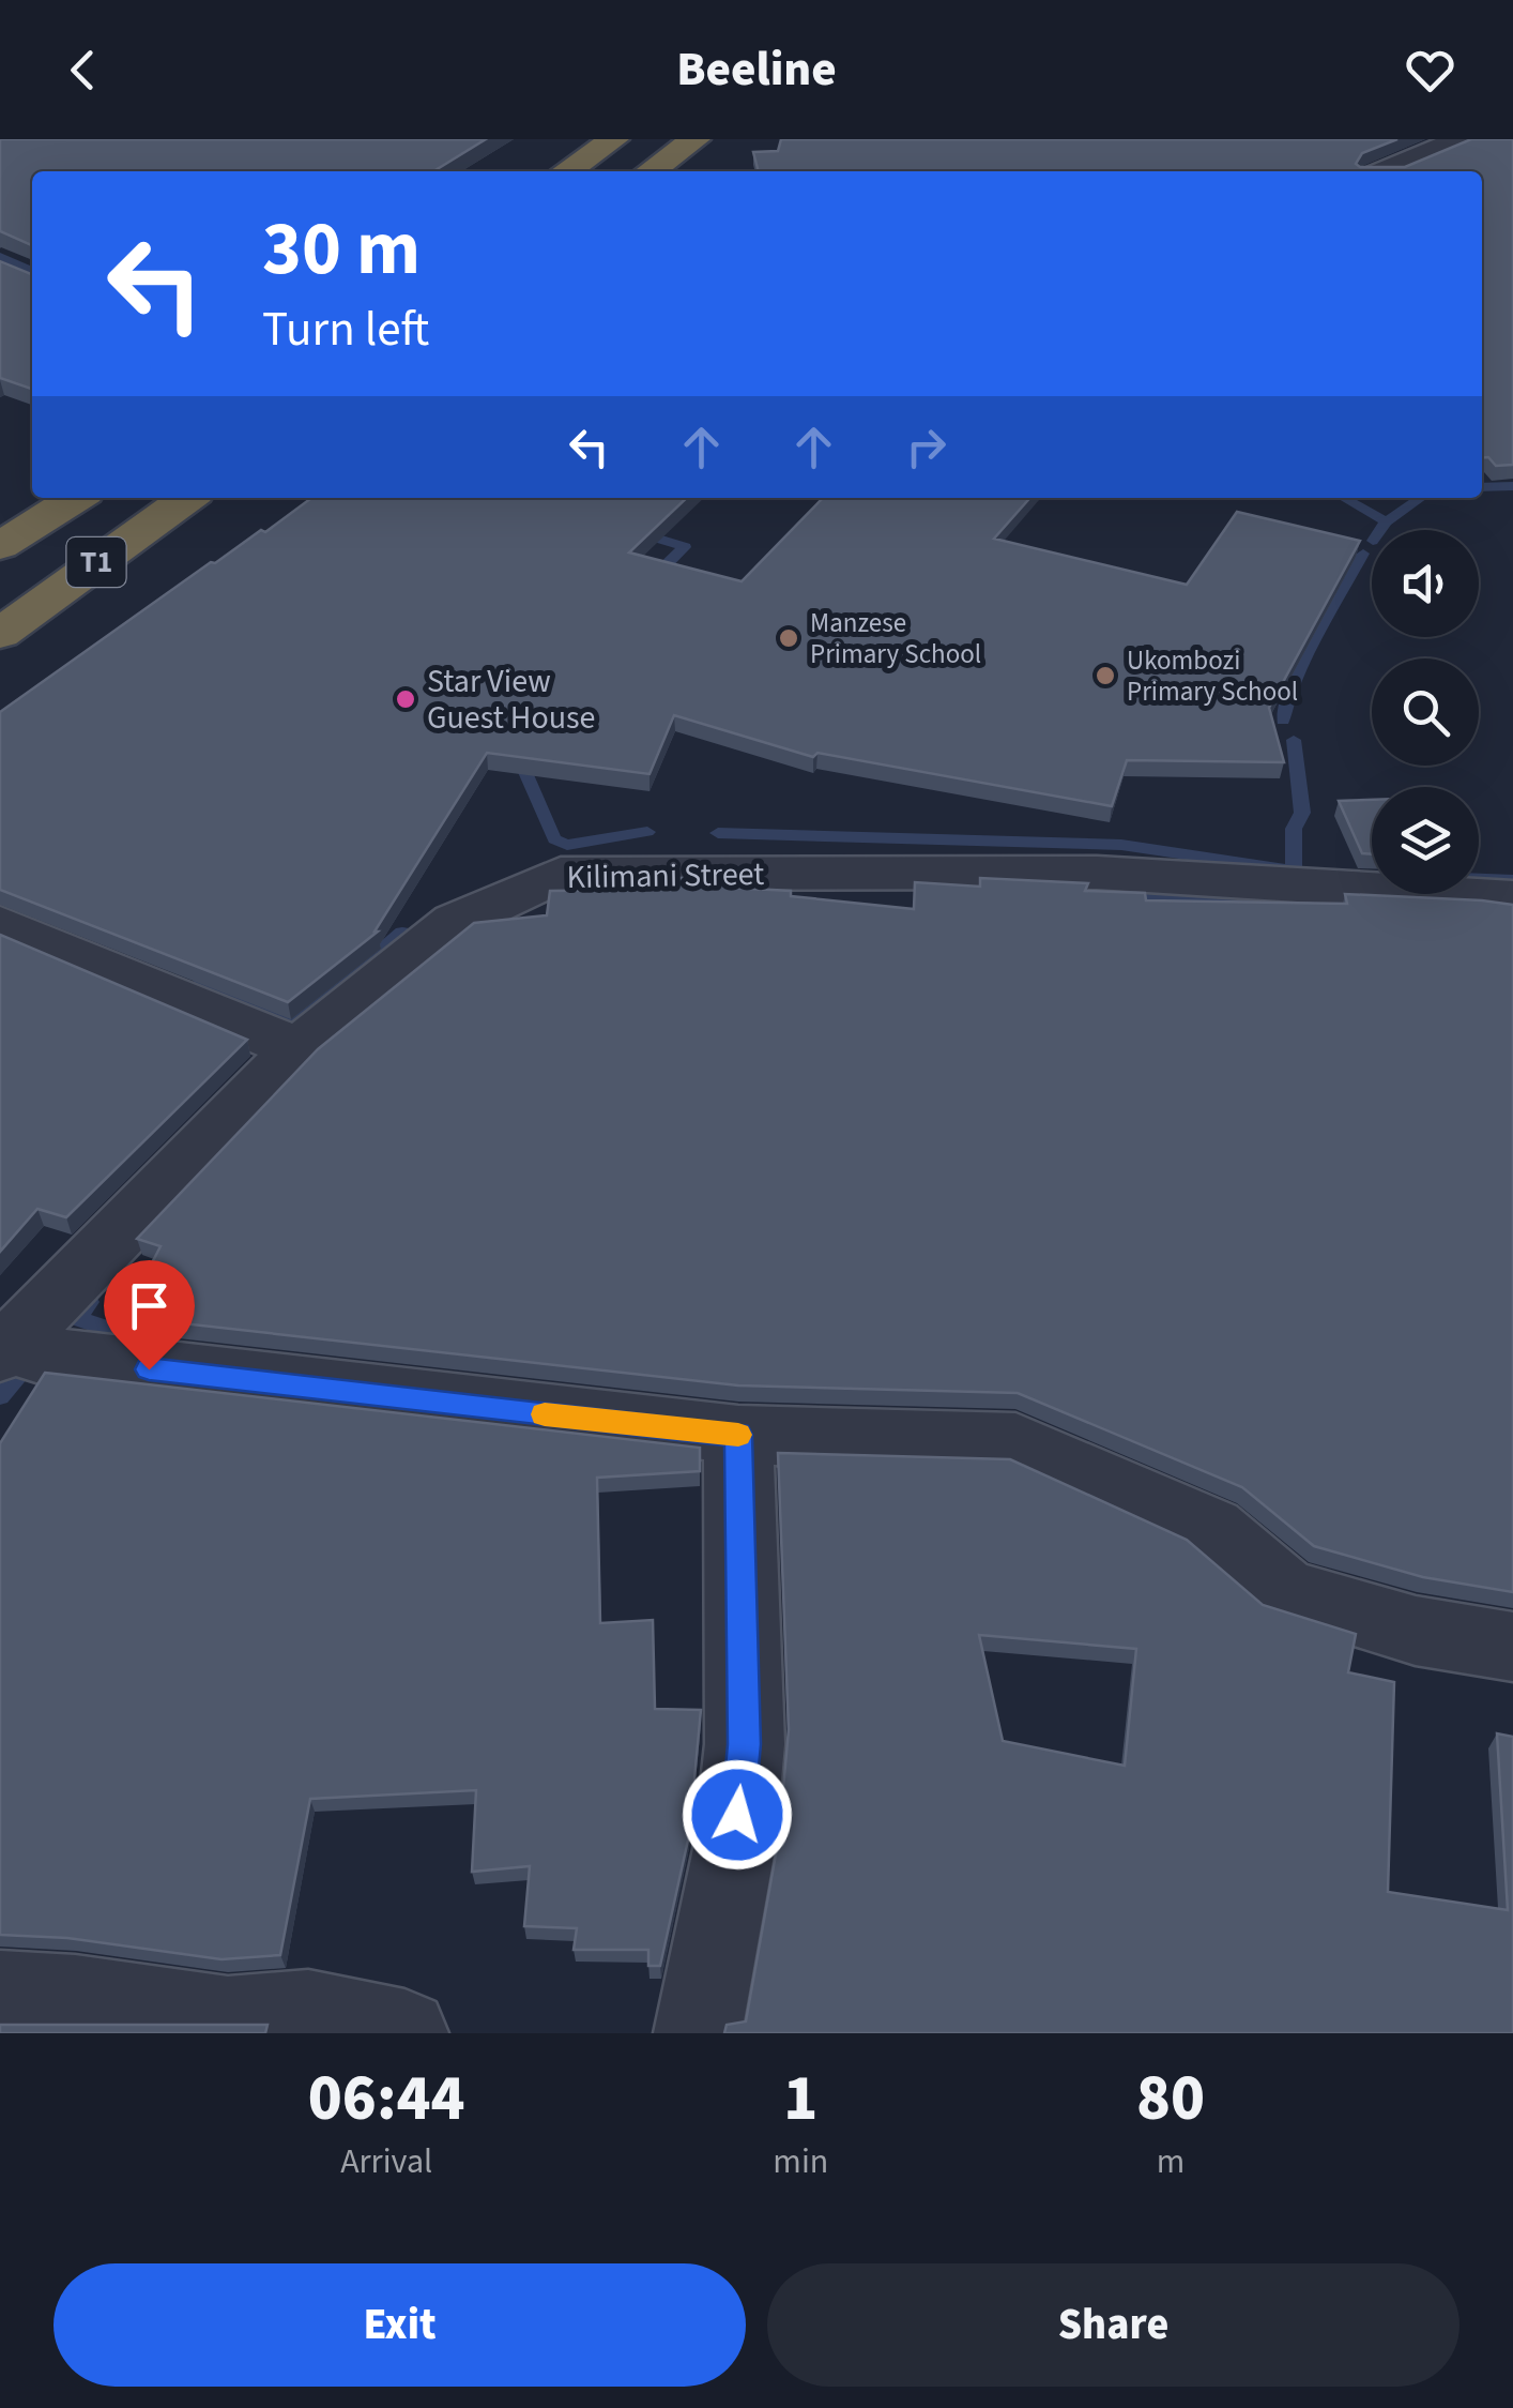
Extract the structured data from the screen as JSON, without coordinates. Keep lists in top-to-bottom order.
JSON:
{
  "streets": {
    "highway": ["T1"],
    "street": ["Kilimani Street"]
  },
  "places": ["Manzese Primary School", "Ukombozi Primary School", "Star View Guest House"],
  "page": {
    "header": "Beeline",
    "turn": ["30 m", "Turn left"],
    "eta": [
      "06:44",
      "Arrival",
      "1",
      "min",
      "80",
      "m"
    ],
    "buttons": ["Exit", "Share"]
  }
}
